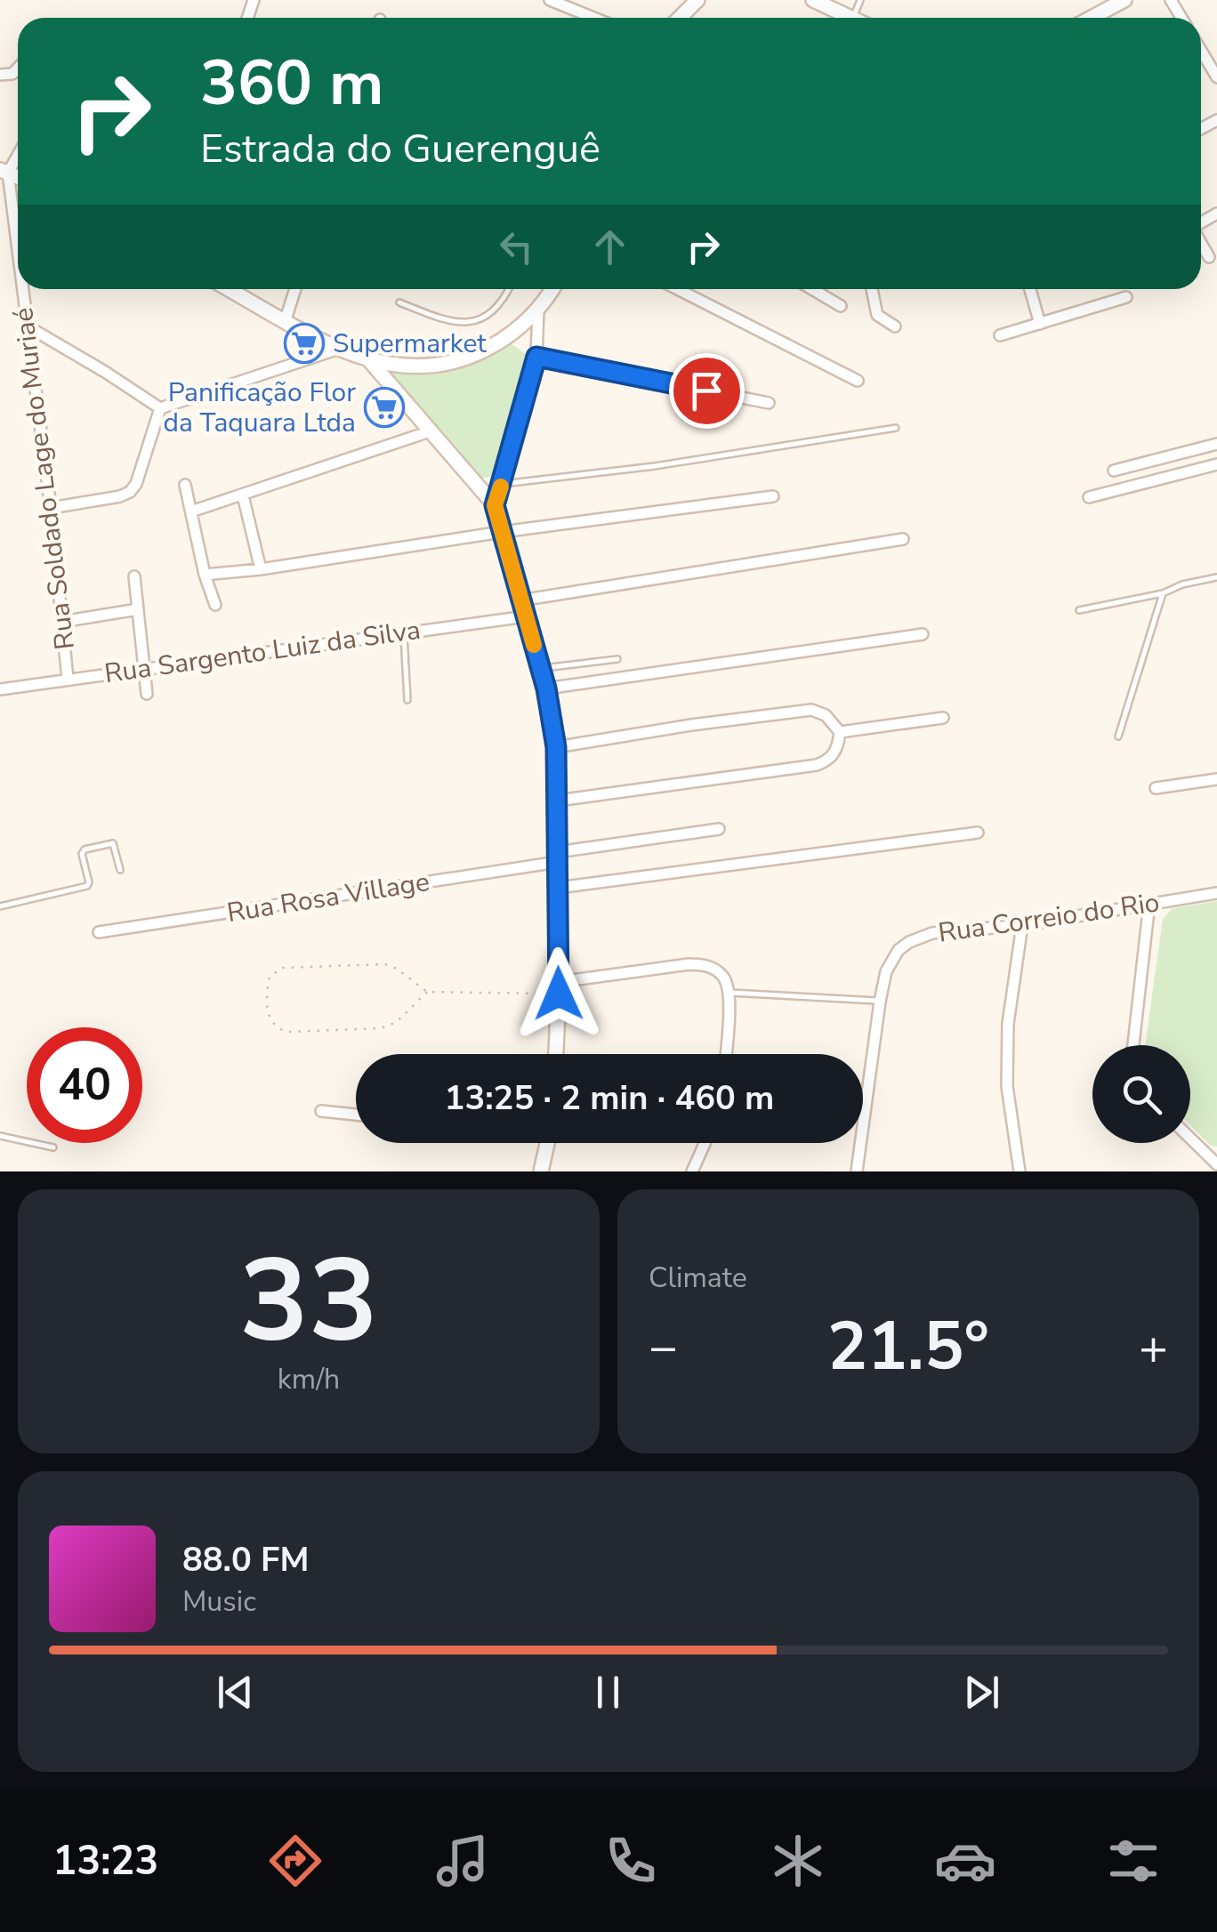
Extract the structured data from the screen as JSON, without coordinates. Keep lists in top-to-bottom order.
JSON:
{
  "streets": {
    "street": [
      "Rua Soldado Lage do Muriaé",
      "Rua Sargento Luiz da Silva",
      "Rua Rosa Village",
      "Rua Correio do Rio"
    ]
  },
  "crossings": [
    ["Rua Soldado Lage do Muriaé", "Rua Sargento Luiz da Silva"]
  ],
  "places": {
    "supermarket": ["Supermarket", "Panificação Flor da Taquara Ltda"]
  },
  "page": {
    "turn": ["360 m", "Estrada do Guerenguê"],
    "limit": "40",
    "trip": "13:25 · 2 min · 460 m",
    "tile": [
      ["33", "km/h"],
      "Climate"
    ],
    "heat": ["−", "21.5°", "+"],
    "song": ["88.0 FM", "Music"],
    "tabs": "13:23"
  }
}
